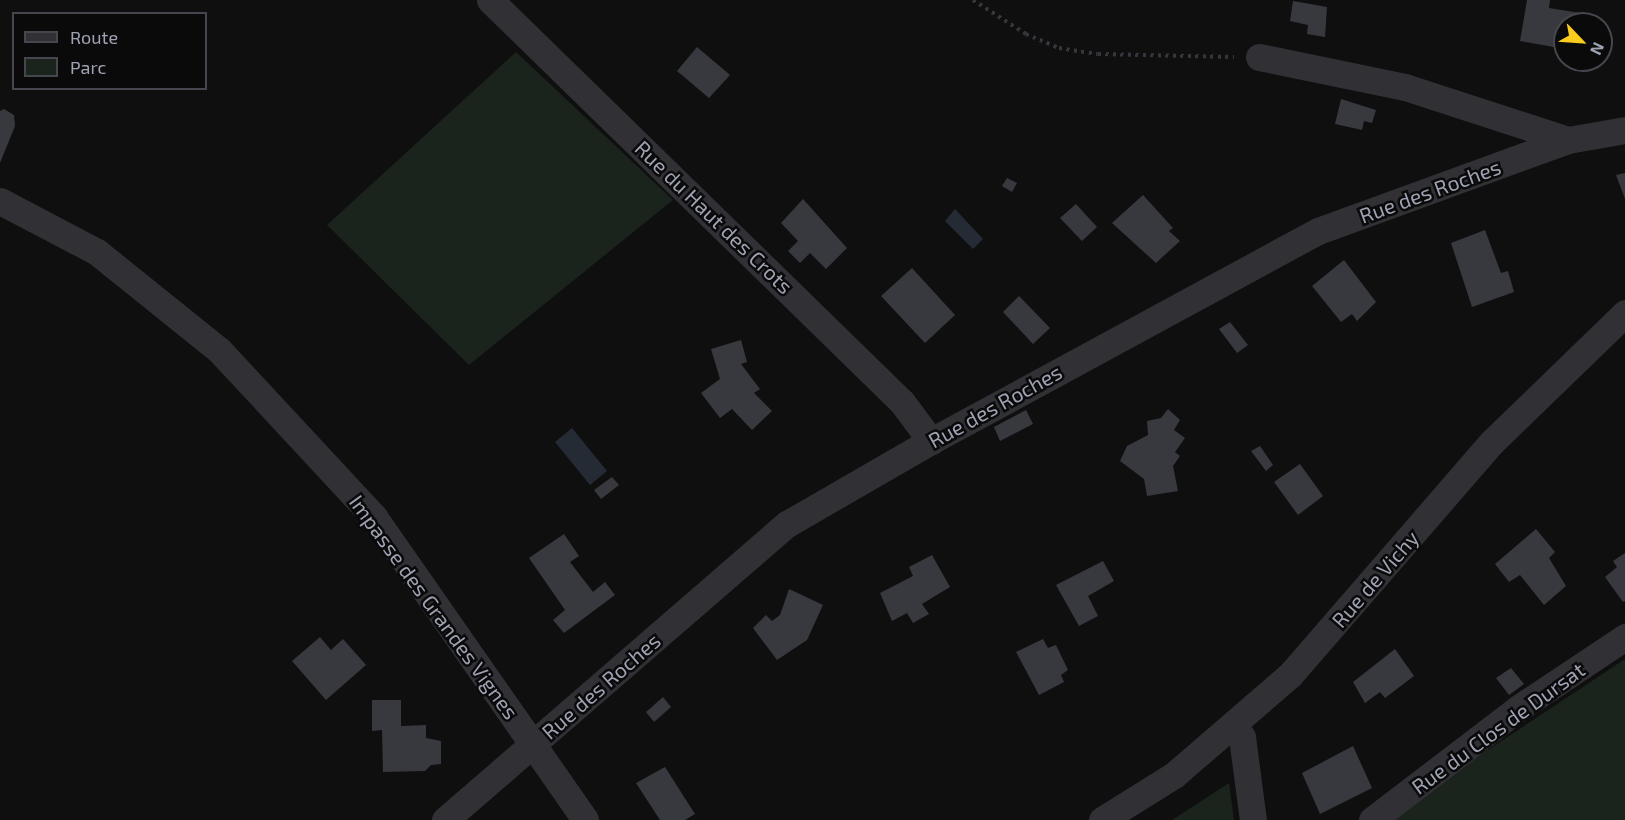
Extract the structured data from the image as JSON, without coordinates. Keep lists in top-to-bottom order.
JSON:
{
  "streets": {
    "street": [
      "Rue des Roches",
      "Rue du Haut des Crots",
      "Rue de Vichy",
      "Impasse des Grandes Vignes",
      "Rue du Clos de Dursat"
    ]
  },
  "crossings": [
    ["Rue des Roches", "Rue du Haut des Crots"],
    ["Rue des Roches", "Impasse des Grandes Vignes"]
  ],
  "legend": ["Route", "Parc"],
  "north": "bottom right"
}
